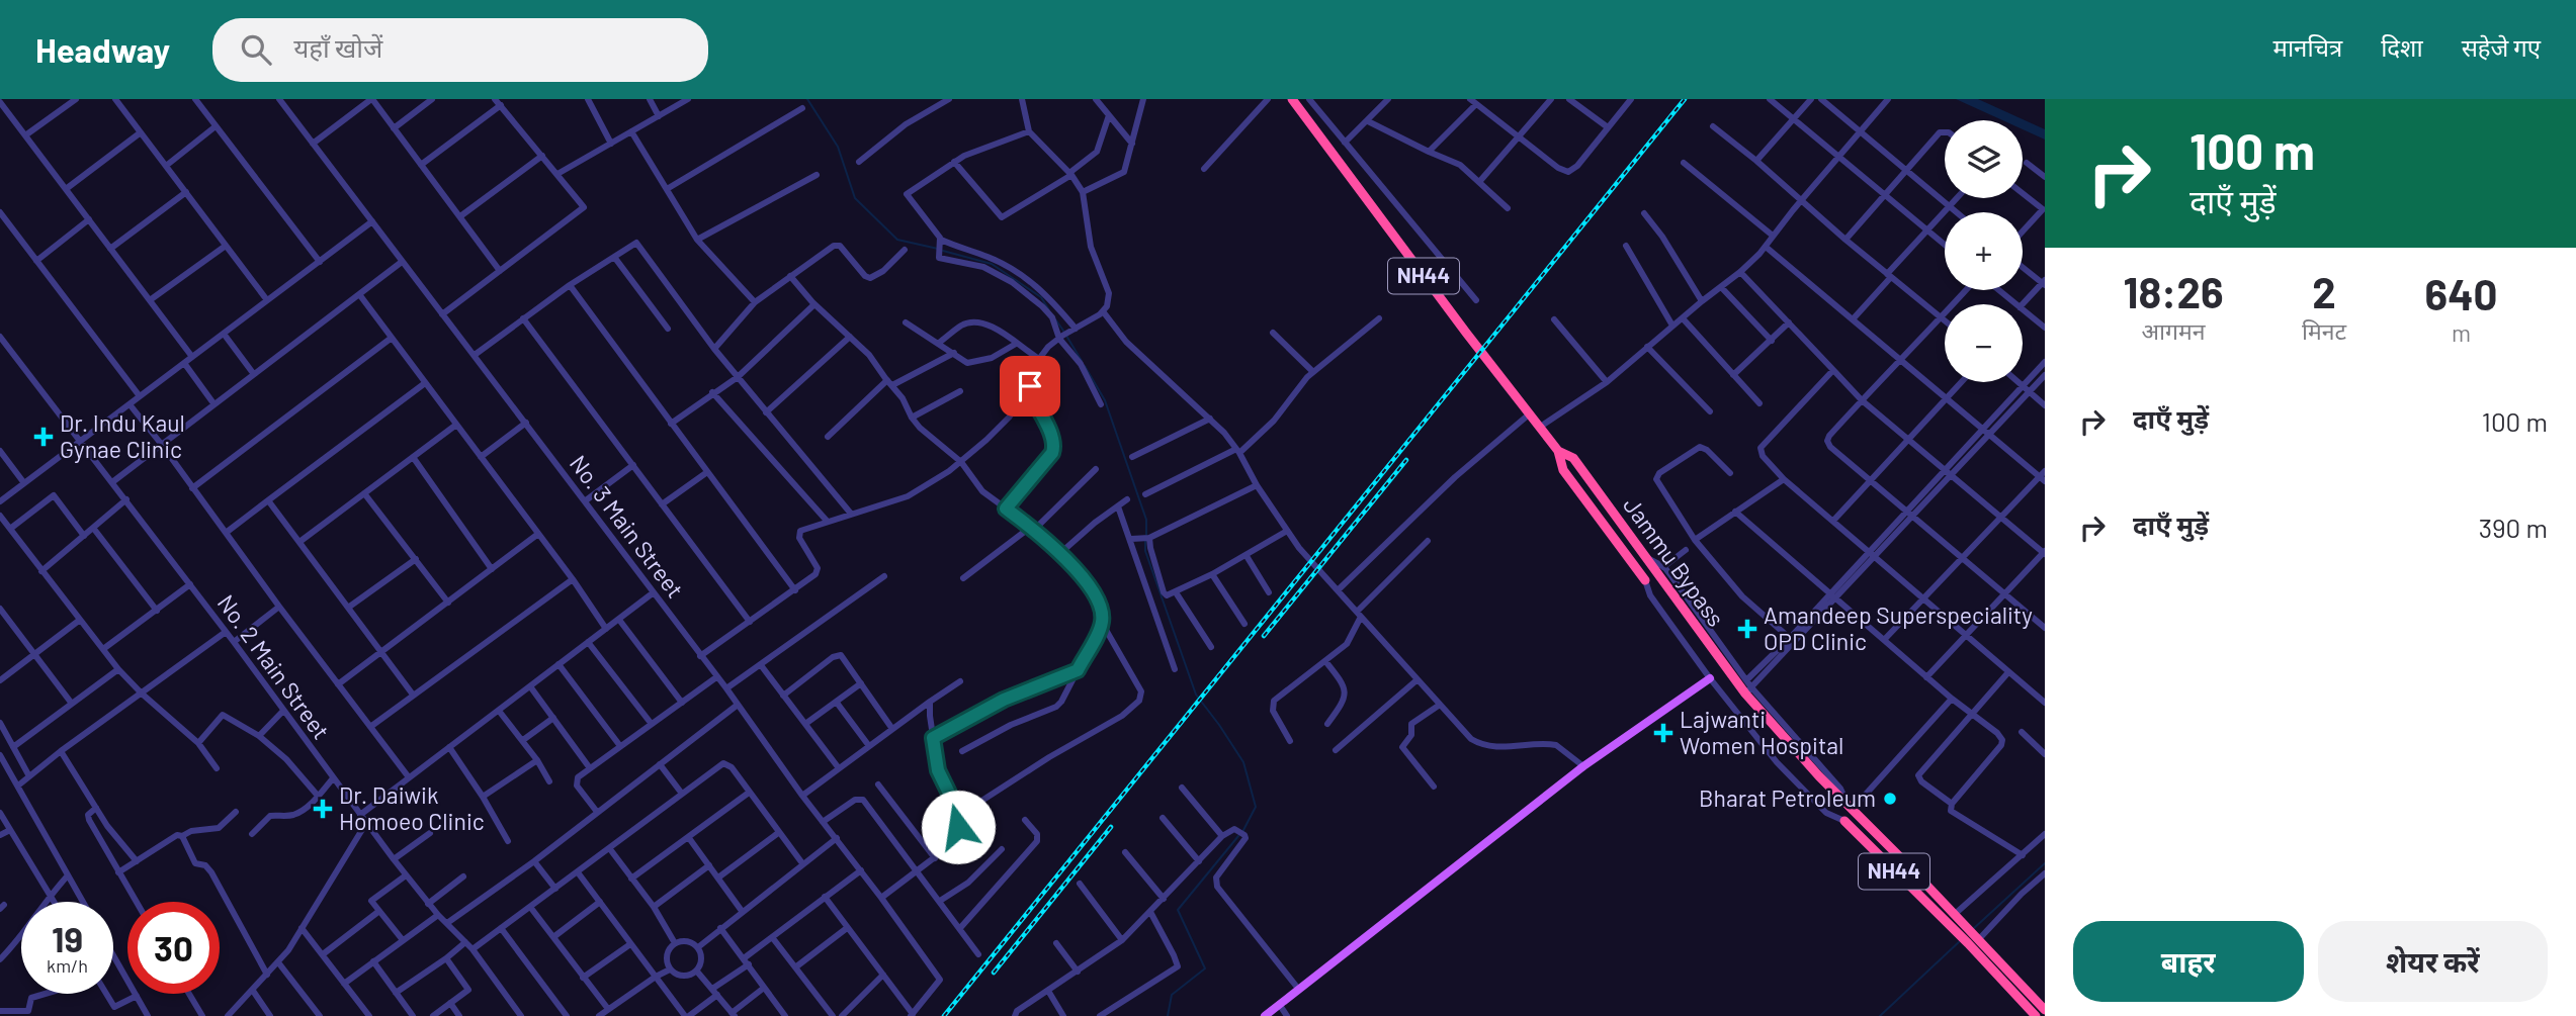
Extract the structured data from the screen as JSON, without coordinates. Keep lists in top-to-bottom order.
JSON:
{
  "streets": {
    "highway": ["NH44", "Jammu Bypass"],
    "street": ["No. 3 Main Street", "No. 2 Main Street"]
  },
  "places": {
    "health": [
      "Dr. Indu Kaul Gynae Clinic",
      "Amandeep Superspeciality OPD Clinic",
      "Lajwanti Women Hospital",
      "Dr. Daiwik Homoeo Clinic"
    ],
    "other": ["Bharat Petroleum"]
  },
  "page": {
    "header": "Headway",
    "search": "यहाँ खोजें",
    "nav": ["मानचित्र", "दिशा", "सहेजे गए"],
    "turn": ["100 m", "दाएँ मुड़ें"],
    "map_buttons": ["+", "−"],
    "eta": [
      "18:26",
      "आगमन",
      "2",
      "मिनट",
      "640",
      "m"
    ],
    "list": [
      {
        "name": "दाएँ मुड़ें",
        "value": "100 m"
      },
      {
        "name": "दाएँ मुड़ें",
        "value": "390 m"
      }
    ],
    "speed": "19 km/h",
    "limit": "30",
    "buttons": ["बाहर", "शेयर करें"]
  }
}
